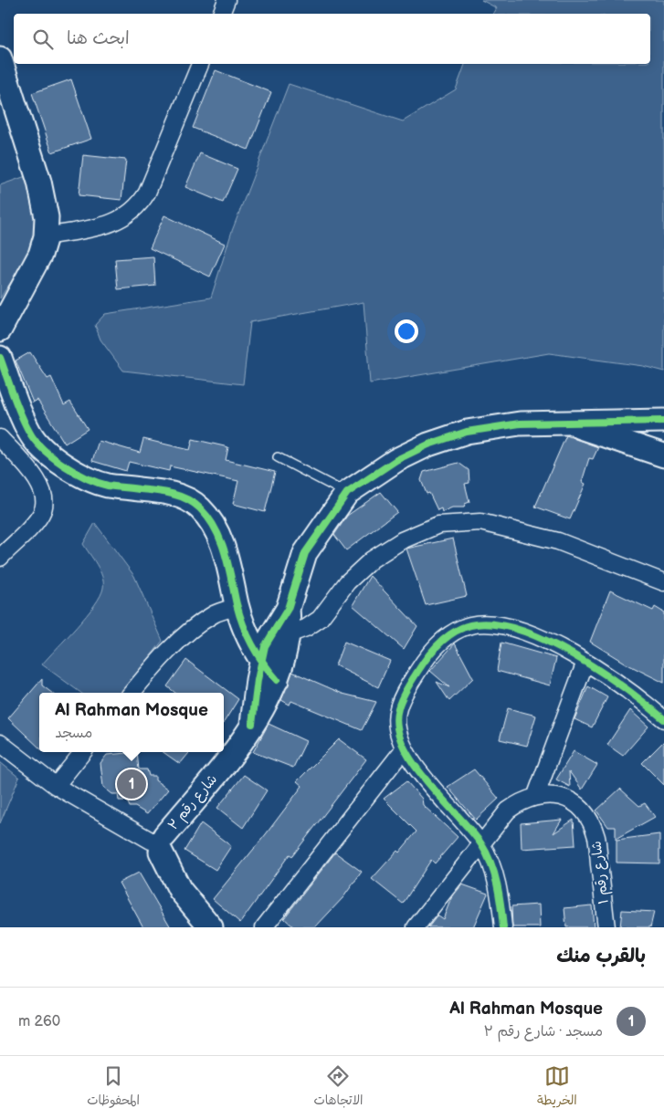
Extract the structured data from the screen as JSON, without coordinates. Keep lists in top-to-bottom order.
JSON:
{
  "streets": {
    "street": ["شارع رقم ٣", "شارع رقم ١"]
  },
  "page": {
    "search": "ابحث هنا",
    "popup": ["Al Rahman Mosque", "مسجد"],
    "pins": "1",
    "heading": "بالقرب منك",
    "list": [
      {
        "mark": "1",
        "name": "Al Rahman Mosque",
        "note": "مسجد · شارع رقم ٣",
        "value": "260 m"
      }
    ],
    "nav": ["الخريطة", "الاتجاهات", "المحفوظات"]
  }
}
